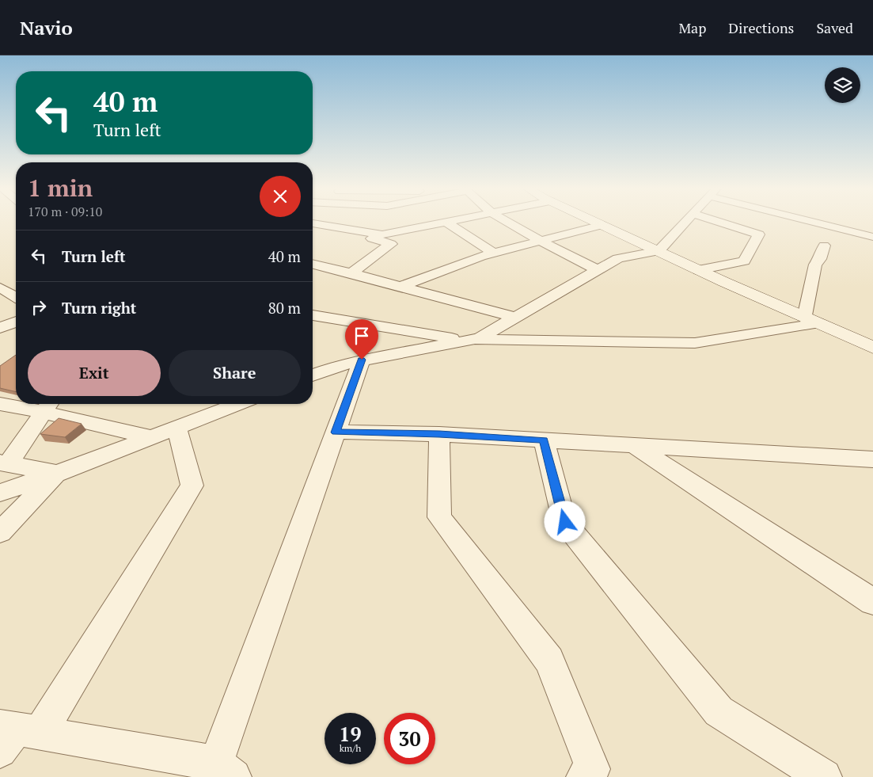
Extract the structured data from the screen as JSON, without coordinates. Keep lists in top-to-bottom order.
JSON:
{
  "page": {
    "header": "Navio",
    "nav": ["Map", "Directions", "Saved"],
    "turn": ["40 m", "Turn left"],
    "heading": ["1 min", "170 m · 09:10"],
    "list": [
      {
        "name": "Turn left",
        "value": "40 m"
      },
      {
        "name": "Turn right",
        "value": "80 m"
      }
    ],
    "buttons": ["Exit", "Share"],
    "speed": "19 km/h",
    "limit": "30"
  }
}
